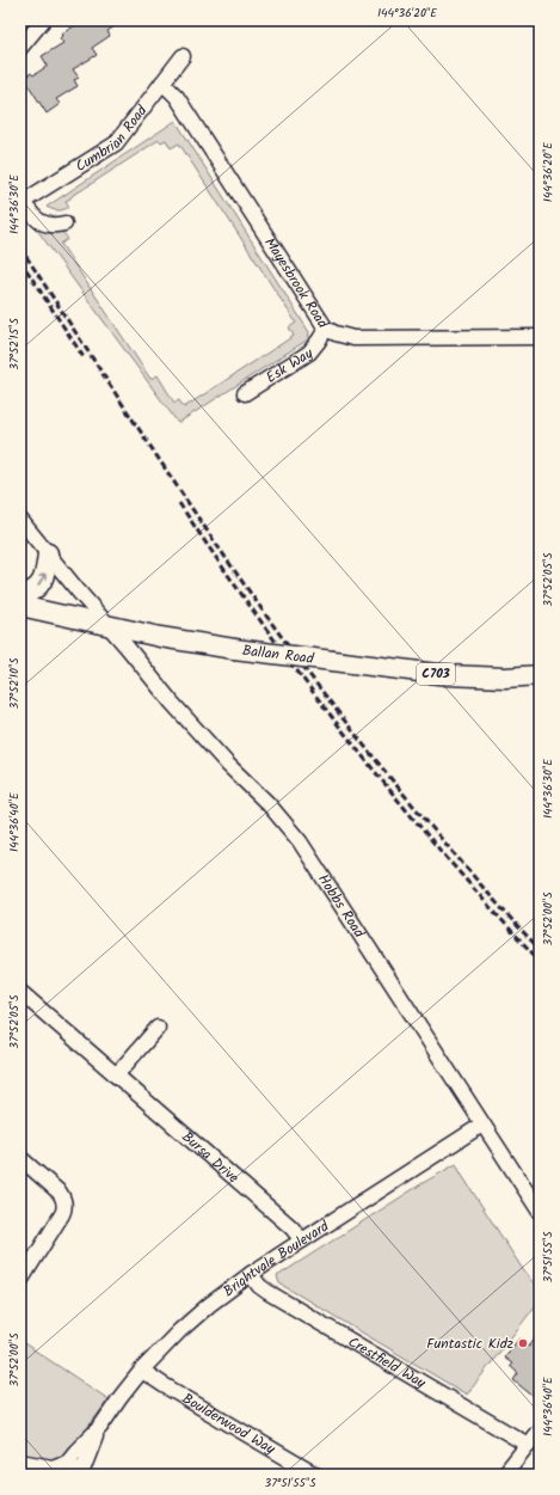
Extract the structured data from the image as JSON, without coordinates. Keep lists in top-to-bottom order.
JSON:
{
  "streets": {
    "main road": ["Ballan Road", "C703"],
    "street": [
      "Cumbrian Road",
      "Mayesbrook Road",
      "Esk Way",
      "Hobbs Road",
      "Bursa Drive",
      "Brightvale Boulevard",
      "Crestfield Way",
      "Boulderwood Way"
    ]
  },
  "crossings": [
    ["Cumbrian Road", "Mayesbrook Road"],
    ["Mayesbrook Road", "Esk Way"],
    ["Ballan Road", "Hobbs Road"],
    ["Hobbs Road", "Brightvale Boulevard"],
    ["Bursa Drive", "Brightvale Boulevard"],
    ["Brightvale Boulevard", "Crestfield Way"],
    ["Brightvale Boulevard", "Boulderwood Way"]
  ],
  "places": ["Funtastic Kidz"],
  "coordinates": [
    "144°36'20\"E",
    "144°36'30\"E",
    "37°52'15\"S",
    "37°52'05\"S",
    "37°52'10\"S",
    "144°36'40\"E",
    "37°52'00\"S",
    "37°51'55\"S"
  ]
}
